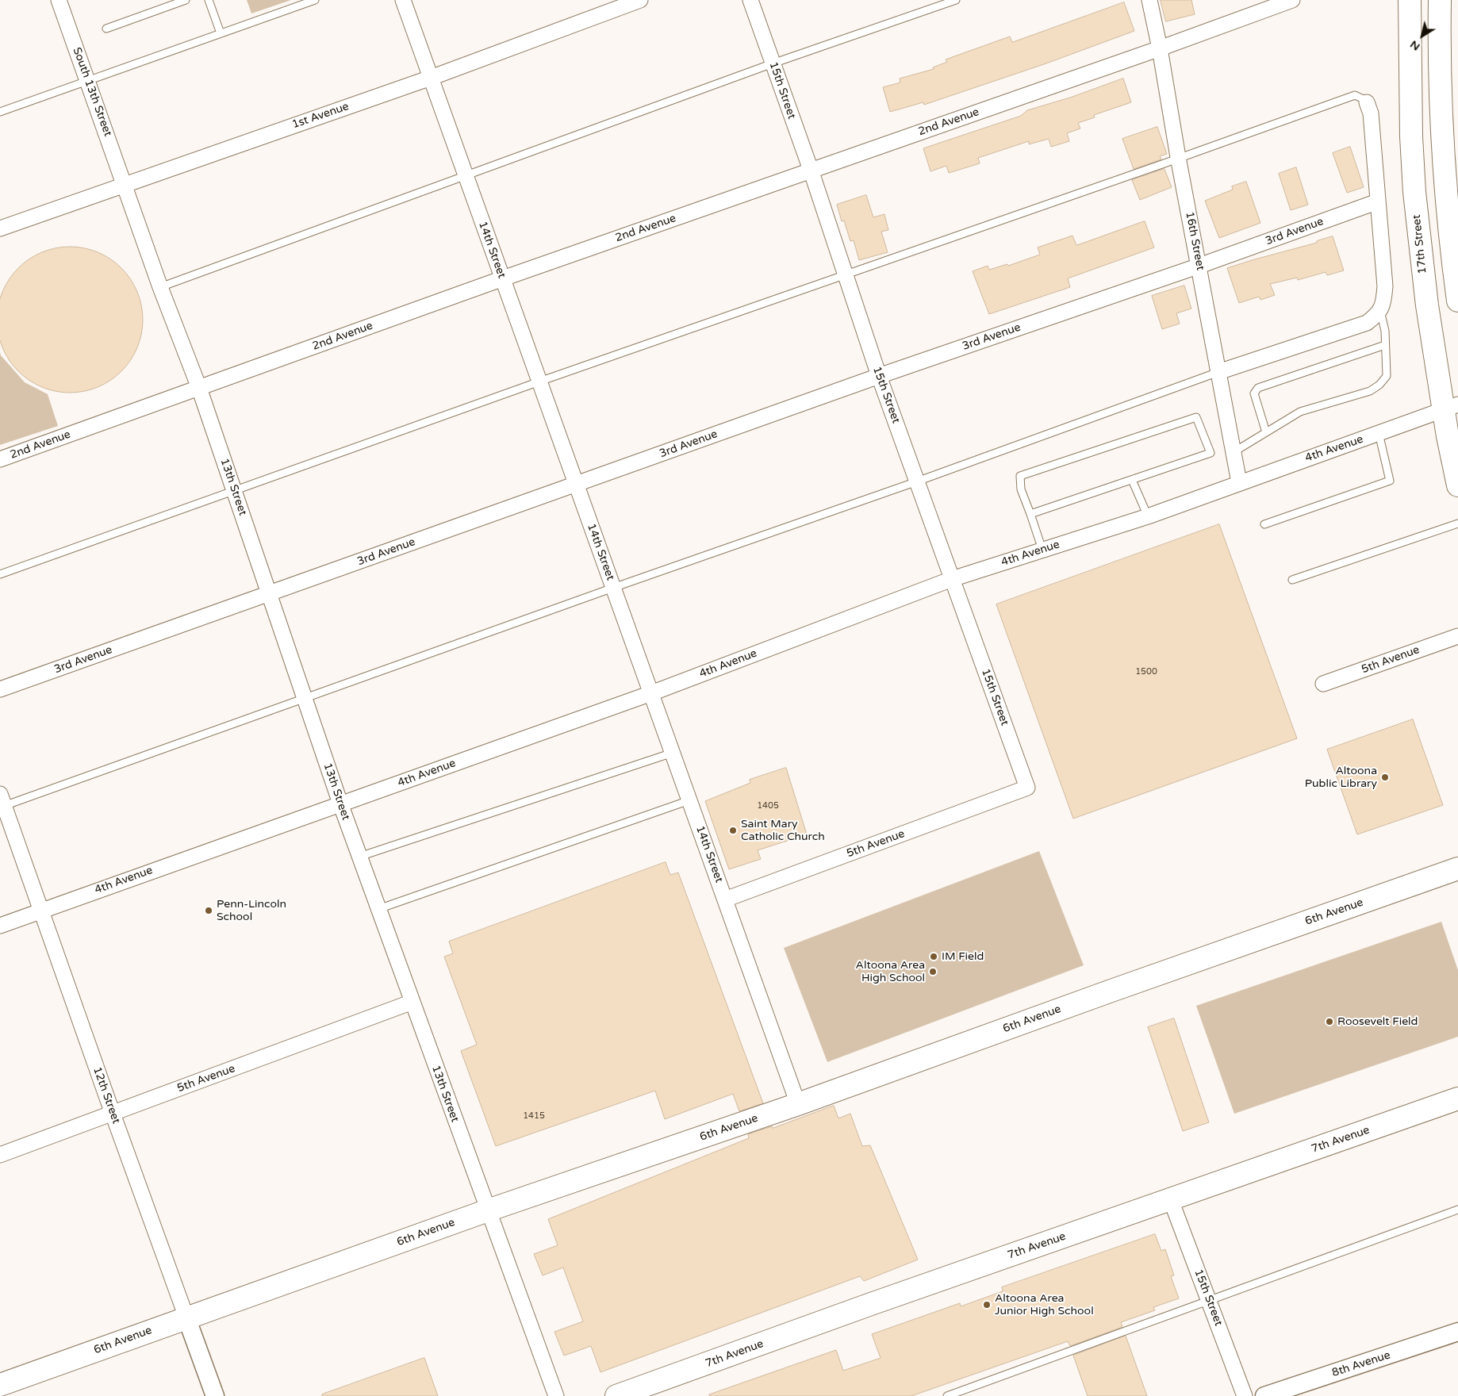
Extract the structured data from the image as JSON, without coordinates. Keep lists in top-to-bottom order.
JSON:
{
  "streets": {
    "main road": ["17th Street", "6th Avenue", "7th Avenue"],
    "street": [
      "15th Street",
      "South 13th Street",
      "1st Avenue",
      "2nd Avenue",
      "3rd Avenue",
      "16th Street",
      "14th Street",
      "4th Avenue",
      "13th Street",
      "5th Avenue",
      "12th Street",
      "8th Avenue"
    ]
  },
  "crossings": [
    ["15th Street", "2nd Avenue"],
    ["15th Street", "3rd Avenue"],
    ["15th Street", "4th Avenue"],
    ["15th Street", "5th Avenue"],
    ["15th Street", "7th Avenue"],
    ["South 13th Street", "1st Avenue"],
    ["South 13th Street", "13th Street"],
    ["1st Avenue", "14th Street"],
    ["1st Avenue", "13th Street"],
    ["2nd Avenue", "16th Street"],
    ["2nd Avenue", "14th Street"],
    ["2nd Avenue", "13th Street"],
    ["3rd Avenue", "16th Street"],
    ["3rd Avenue", "14th Street"],
    ["3rd Avenue", "13th Street"],
    ["16th Street", "4th Avenue"],
    ["17th Street", "4th Avenue"],
    ["14th Street", "4th Avenue"],
    ["14th Street", "5th Avenue"],
    ["14th Street", "6th Avenue"],
    ["4th Avenue", "13th Street"],
    ["4th Avenue", "12th Street"],
    ["13th Street", "5th Avenue"],
    ["13th Street", "6th Avenue"],
    ["5th Avenue", "12th Street"],
    ["6th Avenue", "12th Street"]
  ],
  "places": [
    "Altoona Public Library",
    "Saint Mary Catholic Church",
    "Penn-Lincoln School",
    "IM Field",
    "Altoona Area High School",
    "Roosevelt Field",
    "Altoona Area Junior High School"
  ],
  "house_numbers": ["1500", "1405", "1415"],
  "north": "bottom left"
}
